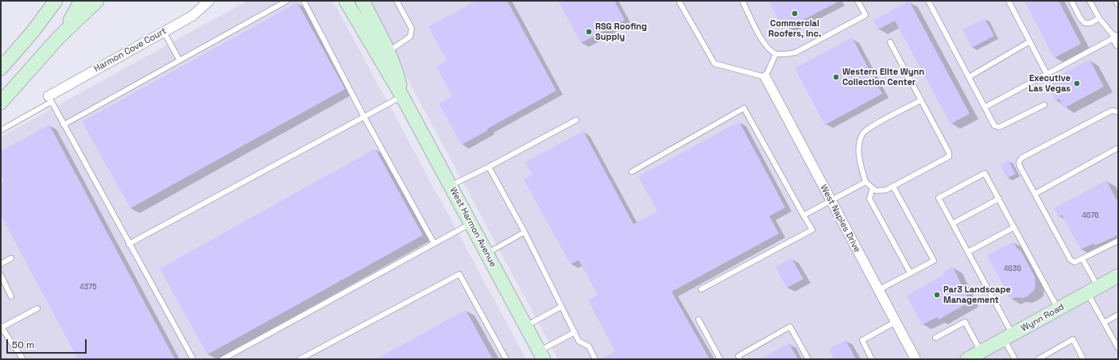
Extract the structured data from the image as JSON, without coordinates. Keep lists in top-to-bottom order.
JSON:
{
  "streets": {
    "main road": ["West Harmon Avenue", "Wynn Road"],
    "street": ["Harmon Cove Court", "West Naples Drive"]
  },
  "places": [
    "Commercial Roofers, Inc.",
    "RSG Roofing Supply",
    "Western Elite Wynn Collection Center",
    "Executive Las Vegas",
    "Par3 Landscape Management"
  ],
  "house_numbers": ["4676", "4636", "4375"],
  "scale_bar": "50 m"
}
